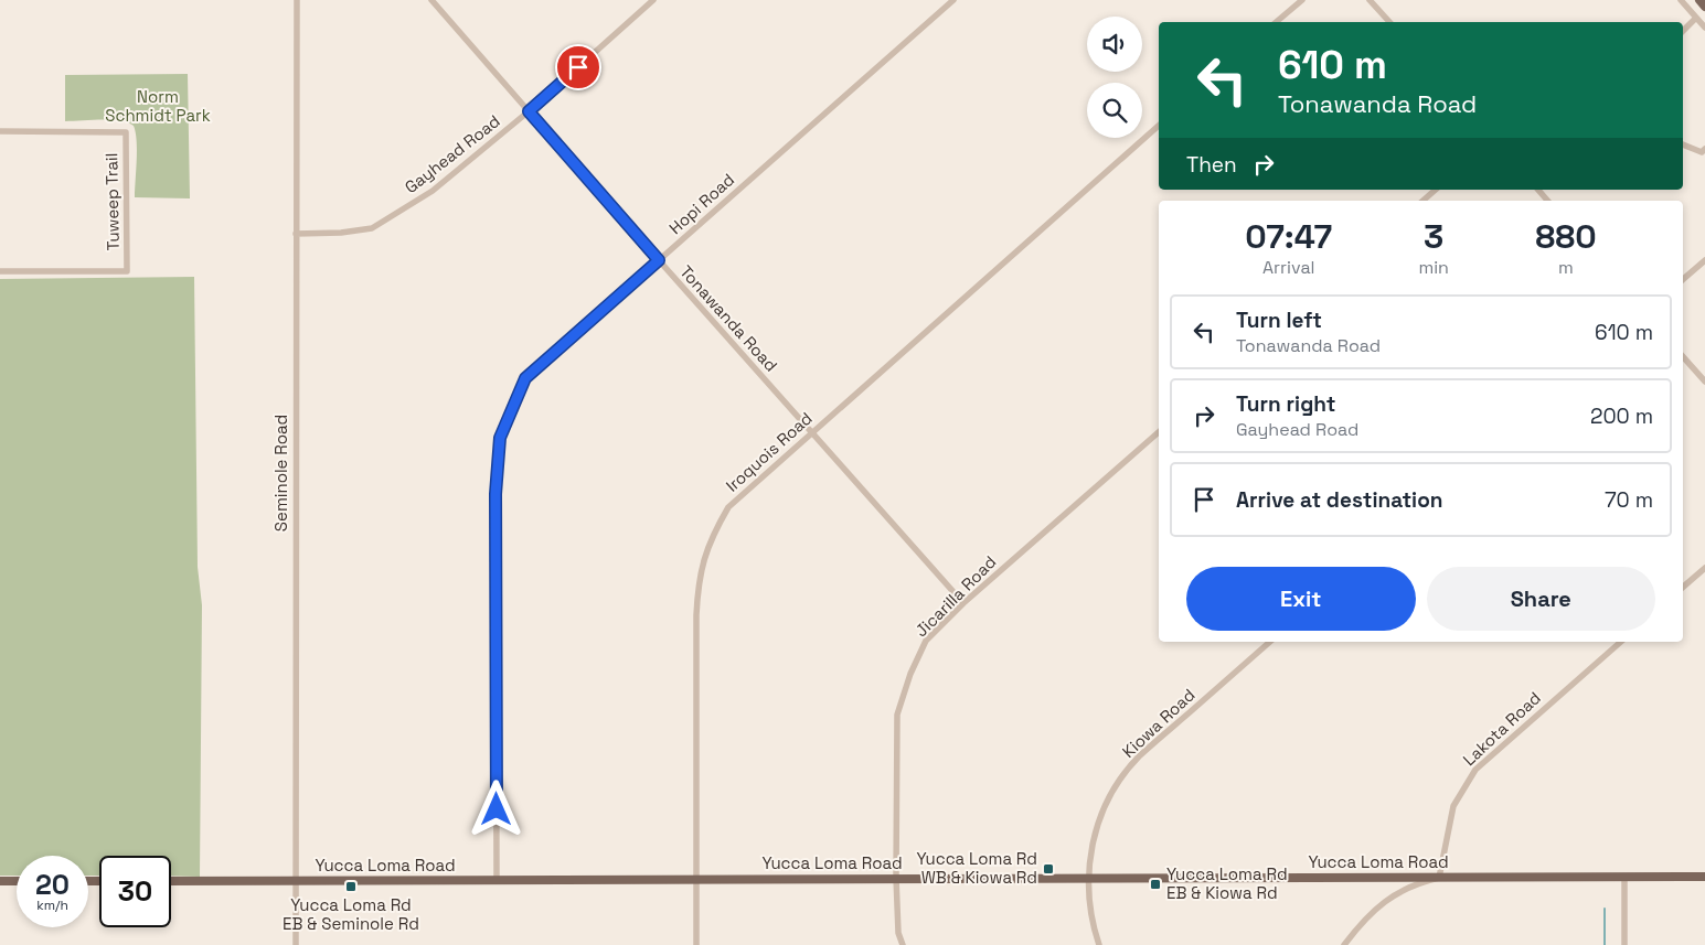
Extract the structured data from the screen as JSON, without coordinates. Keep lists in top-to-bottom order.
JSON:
{
  "streets": {
    "main road": ["Yucca Loma Road"],
    "street": [
      "Gayhead Road",
      "Tuweep Trail",
      "Hopi Road",
      "Tonawanda Road",
      "Iroquois Road",
      "Seminole Road",
      "Jicarilla Road",
      "Kiowa Road",
      "Lakota Road"
    ]
  },
  "crossings": [
    ["Gayhead Road", "Tonawanda Road"],
    ["Gayhead Road", "Seminole Road"],
    ["Hopi Road", "Tonawanda Road"],
    ["Hopi Road", "Yucca Loma Road"],
    ["Tonawanda Road", "Iroquois Road"],
    ["Tonawanda Road", "Jicarilla Road"],
    ["Iroquois Road", "Yucca Loma Road"],
    ["Seminole Road", "Yucca Loma Road"],
    ["Jicarilla Road", "Yucca Loma Road"],
    ["Kiowa Road", "Yucca Loma Road"],
    ["Lakota Road", "Yucca Loma Road"]
  ],
  "parks": ["Norm Schmidt Park"],
  "places": {
    "transit": ["Yucca Loma Rd WB & Kiowa Rd", "Yucca Loma Rd EB & Kiowa Rd", "Yucca Loma Rd EB & Seminole Rd"]
  },
  "page": {
    "turn": ["610 m", "Tonawanda Road"],
    "then": "Then",
    "eta": [
      "07:47",
      "Arrival",
      "3",
      "min",
      "880",
      "m"
    ],
    "list": [
      {
        "name": "Turn left",
        "note": "Tonawanda Road",
        "value": "610 m"
      },
      {
        "name": "Turn right",
        "note": "Gayhead Road",
        "value": "200 m"
      },
      {
        "name": "Arrive at destination",
        "value": "70 m"
      }
    ],
    "buttons": ["Exit", "Share"],
    "speed": "20 km/h",
    "limit": "30"
  }
}
